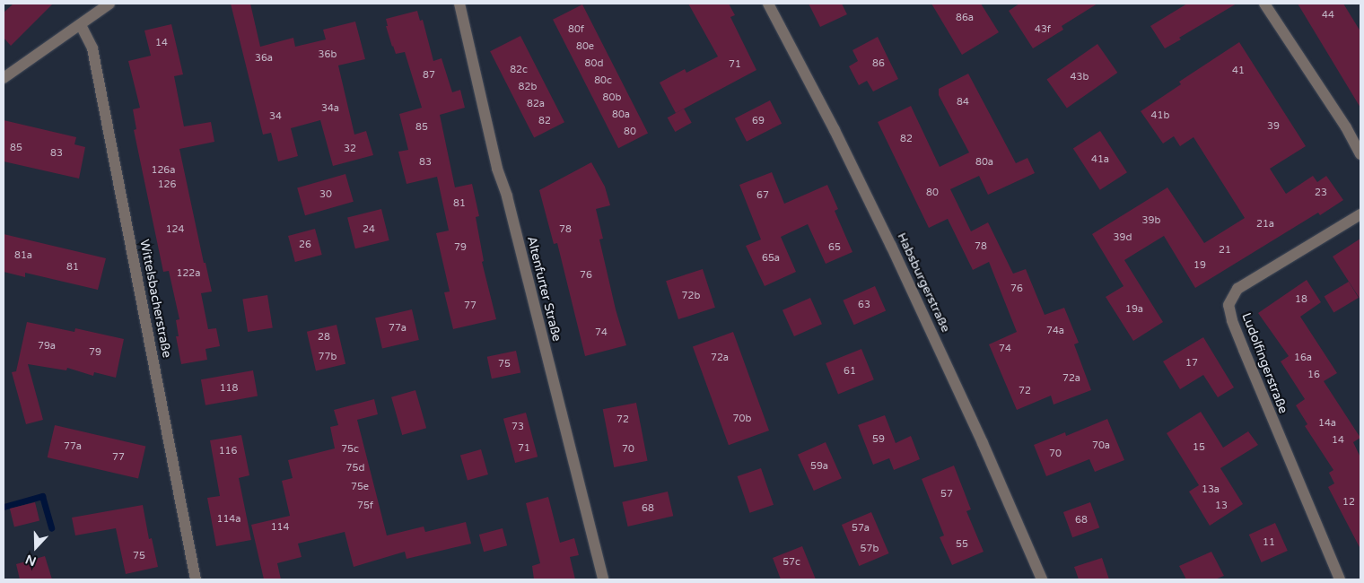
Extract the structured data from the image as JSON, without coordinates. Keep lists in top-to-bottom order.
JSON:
{
  "streets": {
    "street": [
      "Habsburgerstraße",
      "Altenfurter Straße",
      "Wittelsbacherstraße",
      "Ludolfingerstraße"
    ]
  },
  "house_numbers": [
    "44",
    "86a",
    "80f",
    "43f",
    "14",
    "80e",
    "36b",
    "36a",
    "80d",
    "86",
    "71",
    "82c",
    "41",
    "87",
    "43b",
    "80c",
    "82b",
    "80b",
    "84",
    "82a",
    "34a",
    "80a",
    "41b",
    "34",
    "82",
    "69",
    "39",
    "85",
    "80",
    "82",
    "85",
    "32",
    "83",
    "41a",
    "83",
    "80a",
    "126a",
    "126",
    "80",
    "23",
    "30",
    "67",
    "81",
    "39b",
    "21a",
    "124",
    "24",
    "78",
    "39d",
    "26",
    "78",
    "79",
    "65",
    "21",
    "81a",
    "65a",
    "19",
    "81",
    "122a",
    "76",
    "76",
    "72b",
    "18",
    "63",
    "77",
    "19a",
    "77a",
    "74a",
    "74",
    "28",
    "79a",
    "74",
    "79",
    "77b",
    "72a",
    "16a",
    "17",
    "75",
    "61",
    "16",
    "72a",
    "118",
    "72",
    "70b",
    "72",
    "14a",
    "73",
    "59",
    "14",
    "70a",
    "77a",
    "15",
    "71",
    "75c",
    "70",
    "116",
    "70",
    "77",
    "59a",
    "75d",
    "75e",
    "13a",
    "57",
    "12",
    "75f",
    "13",
    "68",
    "114a",
    "68",
    "114",
    "57a",
    "11",
    "55",
    "57b",
    "75",
    "57c"
  ],
  "north": "bottom"
}
